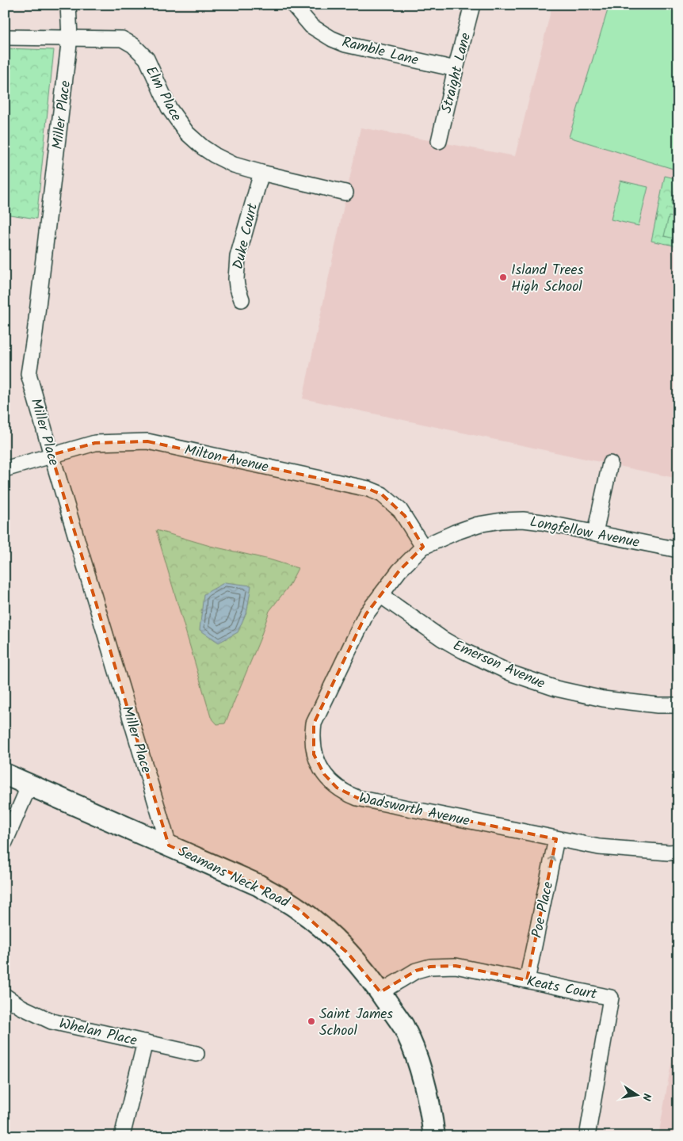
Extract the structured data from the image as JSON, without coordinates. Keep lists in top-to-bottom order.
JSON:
{
  "streets": {
    "main road": ["Seamans Neck Road"],
    "street": [
      "Ramble Lane",
      "Straight Lane",
      "Elm Place",
      "Miller Place",
      "Duke Court",
      "Milton Avenue",
      "Longfellow Avenue",
      "Emerson Avenue",
      "Wadsworth Avenue",
      "Poe Place",
      "Keats Court",
      "Whelan Place"
    ]
  },
  "crossings": [
    ["Ramble Lane", "Straight Lane"],
    ["Elm Place", "Miller Place"],
    ["Elm Place", "Duke Court"],
    ["Miller Place", "Milton Avenue"],
    ["Miller Place", "Seamans Neck Road"],
    ["Milton Avenue", "Longfellow Avenue"],
    ["Milton Avenue", "Wadsworth Avenue"],
    ["Longfellow Avenue", "Wadsworth Avenue"],
    ["Emerson Avenue", "Wadsworth Avenue"],
    ["Wadsworth Avenue", "Poe Place"],
    ["Seamans Neck Road", "Keats Court"],
    ["Poe Place", "Keats Court"]
  ],
  "one_way": ["Poe Place"],
  "places": ["Island Trees High School", "Saint James School"],
  "north": "right"
}
